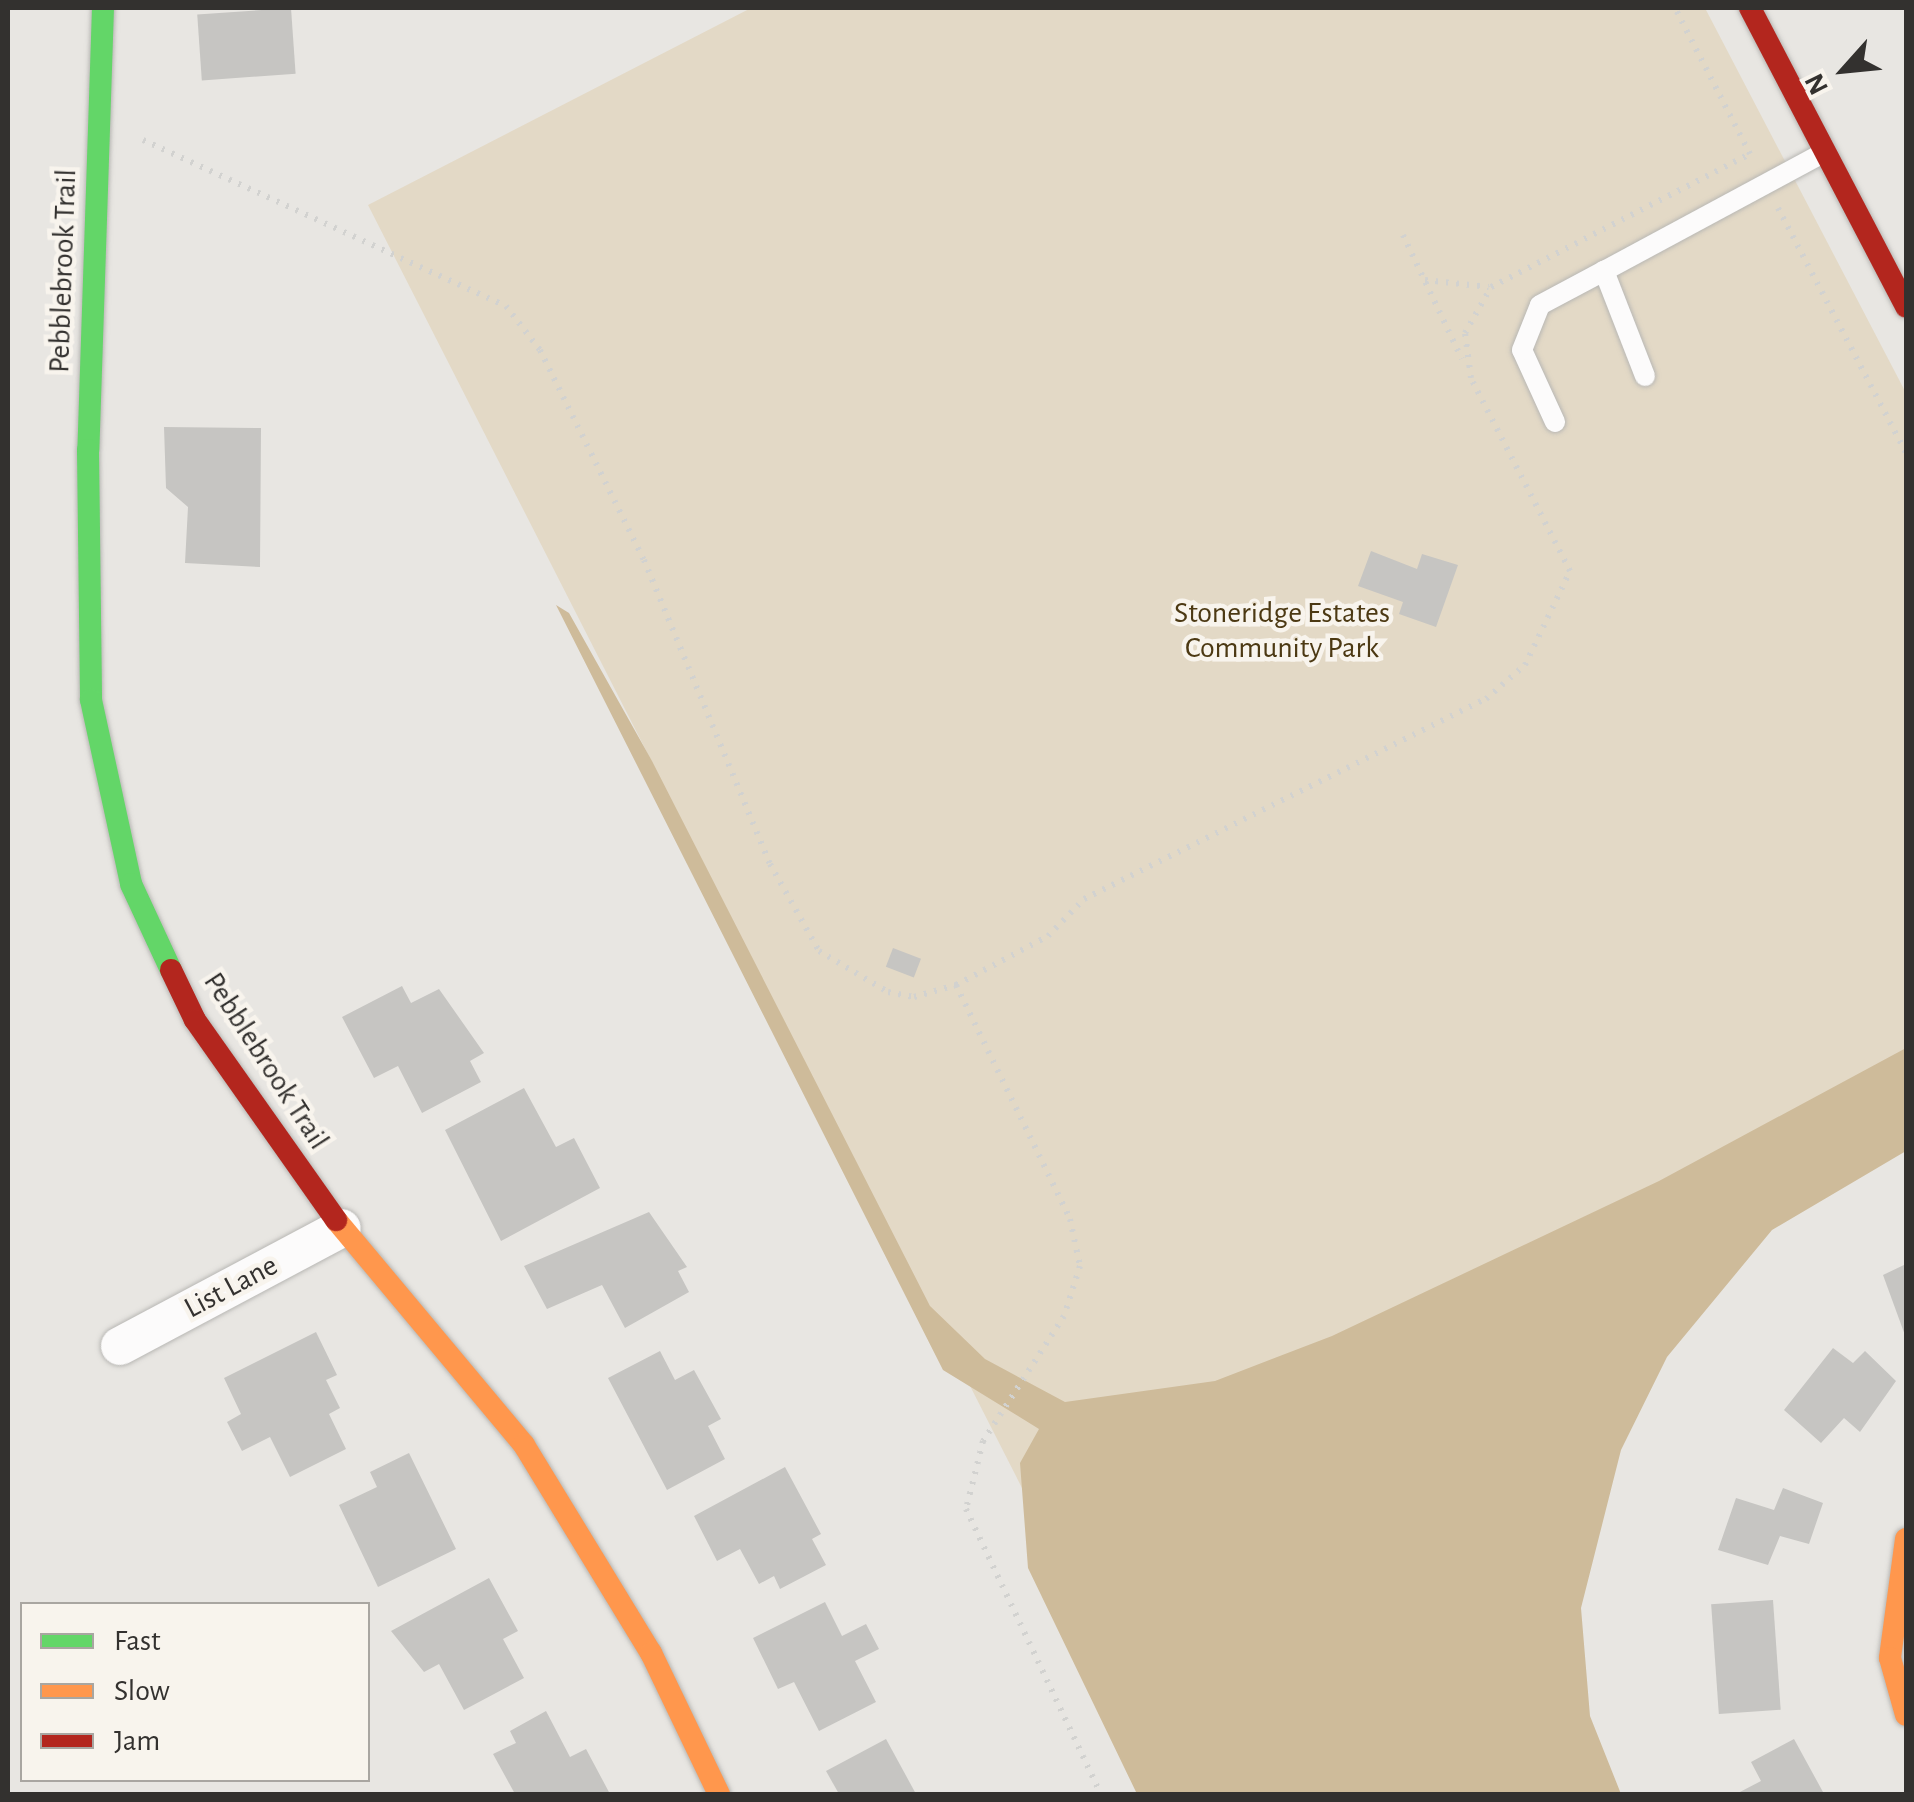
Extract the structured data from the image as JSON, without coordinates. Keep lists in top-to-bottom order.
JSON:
{
  "streets": {
    "street": ["Pebblebrook Trail", "List Lane"]
  },
  "crossings": [
    ["Pebblebrook Trail", "List Lane"]
  ],
  "parks": ["Stoneridge Estates Community Park"],
  "legend": ["Fast", "Slow", "Jam"],
  "north": "bottom left"
}
